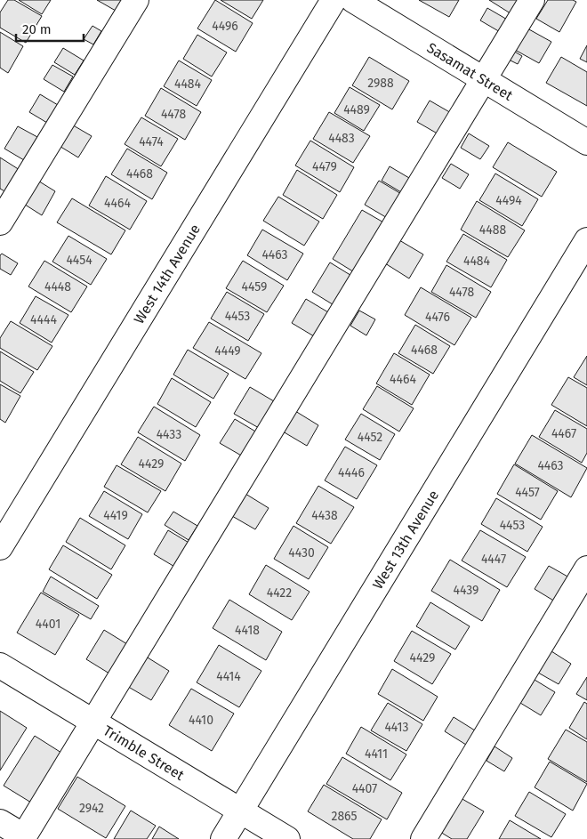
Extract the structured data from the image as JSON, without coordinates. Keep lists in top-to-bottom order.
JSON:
{
  "streets": {
    "street": [
      "Sasamat Street",
      "West 14th Avenue",
      "West 13th Avenue",
      "Trimble Street"
    ]
  },
  "crossings": [
    ["West 13th Avenue", "Trimble Street"]
  ],
  "house_numbers": [
    "4496",
    "2988",
    "4484",
    "4489",
    "4478",
    "4483",
    "4474",
    "4479",
    "4468",
    "4494",
    "4464",
    "4488",
    "4463",
    "4454",
    "4484",
    "4448",
    "4459",
    "4478",
    "4453",
    "4476",
    "4444",
    "4468",
    "4449",
    "4464",
    "4467",
    "4433",
    "4452",
    "4429",
    "4463",
    "4446",
    "4457",
    "4419",
    "4438",
    "4453",
    "4430",
    "4447",
    "4439",
    "4422",
    "4401",
    "4418",
    "4429",
    "4414",
    "4410",
    "4413",
    "4411",
    "4407",
    "2942",
    "2865"
  ],
  "scale_bar": "20 m"
}
